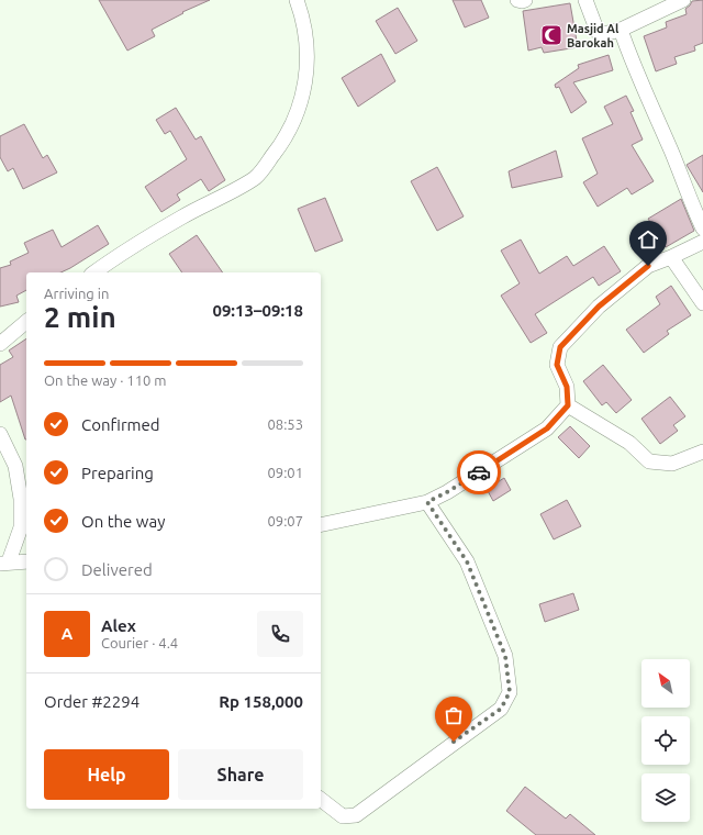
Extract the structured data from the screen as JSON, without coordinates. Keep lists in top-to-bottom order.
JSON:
{
  "places": {
    "mosque": ["Masjid Al Barokah"]
  },
  "north": "top left",
  "page": {
    "heading": ["2 min", "Arriving in", "09:13–09:18"],
    "panel": [
      "Alex",
      "Courier · 4.4",
      "Order #2294",
      "Rp 158,000"
    ],
    "bar": "On the way · 110 m",
    "list": [
      ["Confirmed", "08:53"],
      ["Preparing", "09:01"],
      ["On the way", "09:07"],
      "Delivered"
    ],
    "round": "A",
    "buttons": ["Help", "Share"]
  }
}
